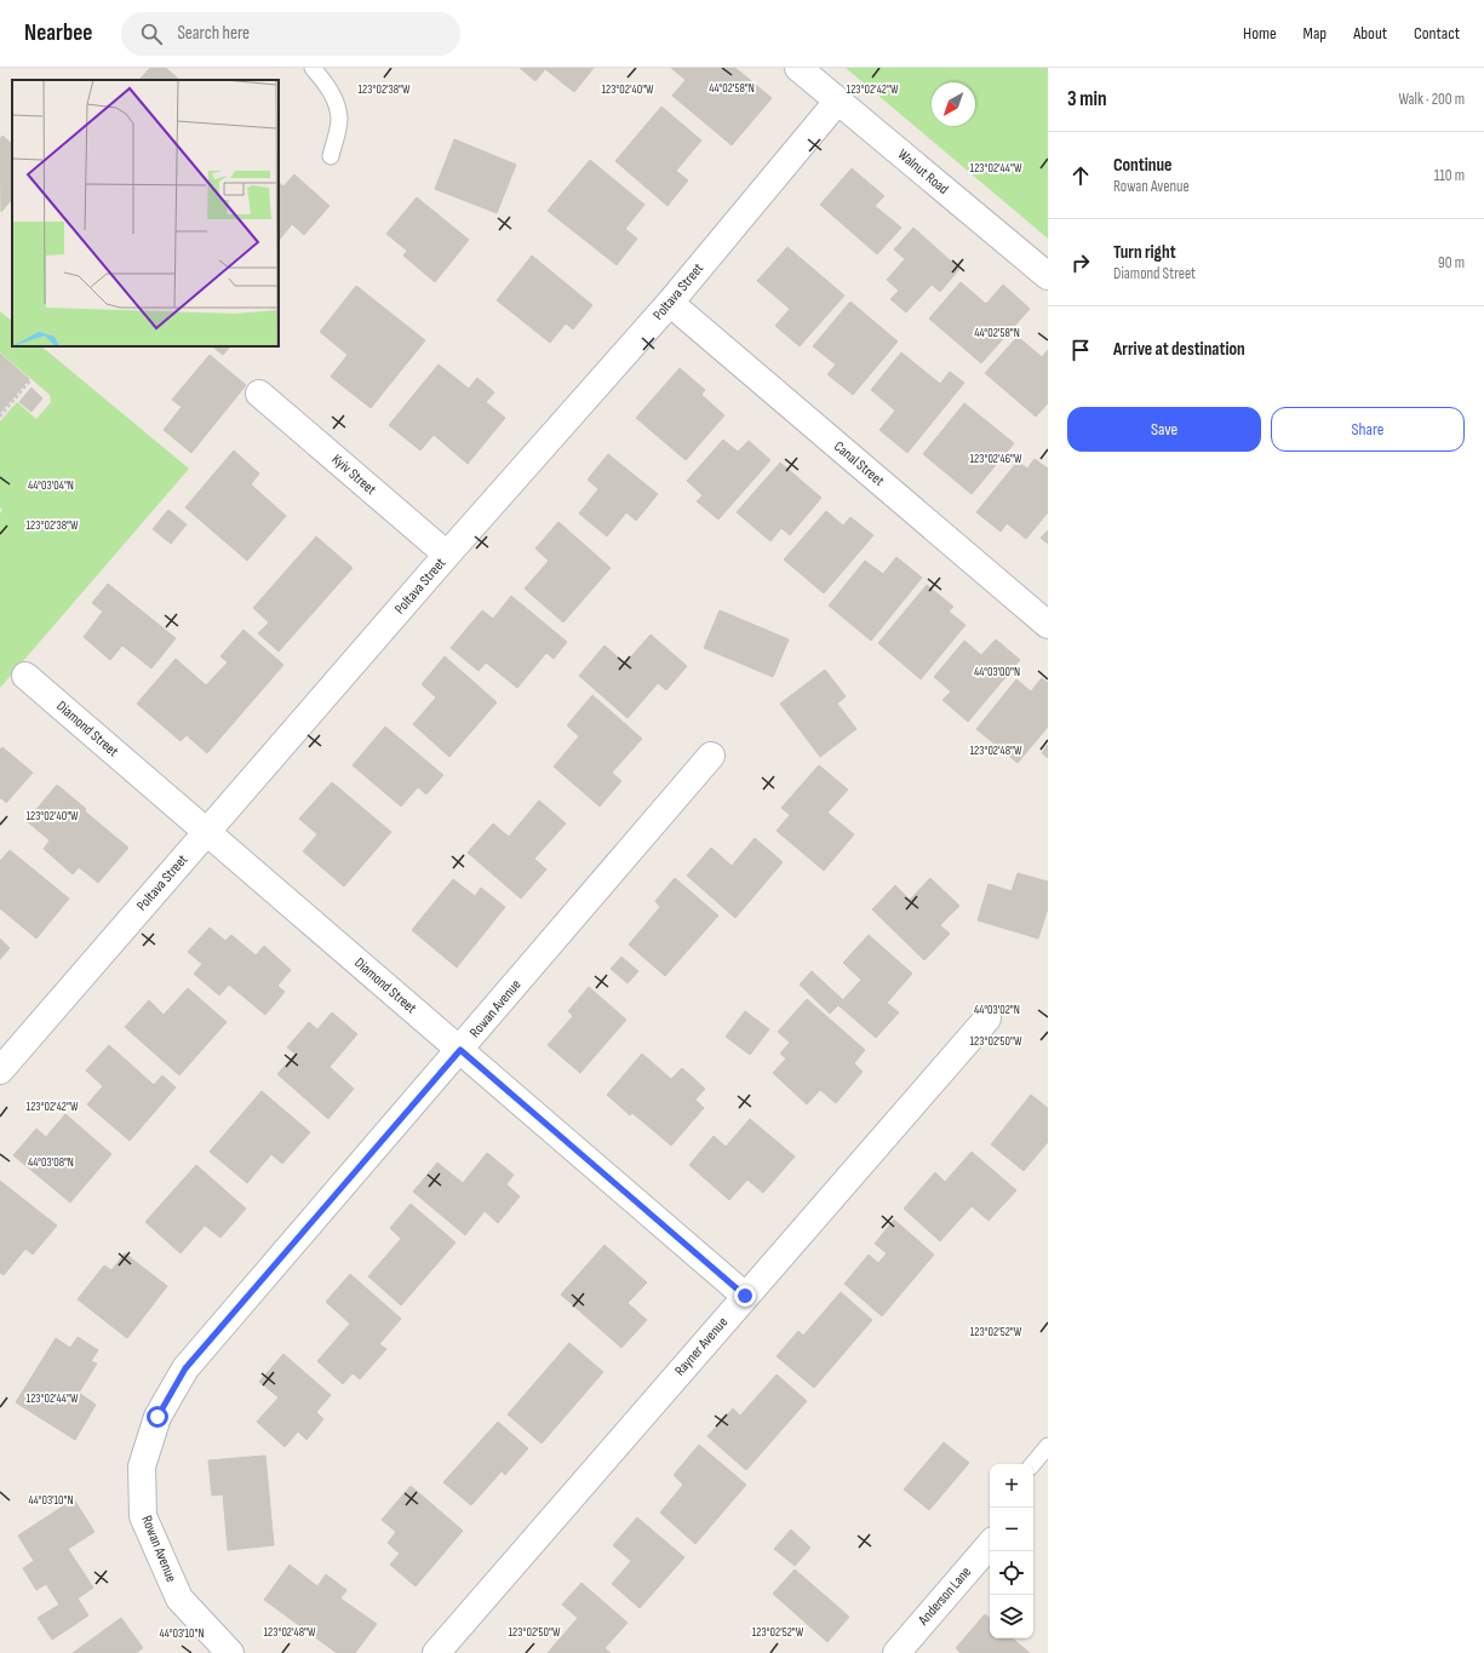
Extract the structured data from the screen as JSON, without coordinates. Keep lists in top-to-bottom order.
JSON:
{
  "streets": {
    "street": [
      "Walnut Road",
      "Poltava Street",
      "Canal Street",
      "Kyiv Street",
      "Diamond Street",
      "Rowan Avenue",
      "Rayner Avenue",
      "Anderson Lane"
    ]
  },
  "crossings": [
    ["Walnut Road", "Poltava Street"],
    ["Poltava Street", "Canal Street"],
    ["Poltava Street", "Kyiv Street"],
    ["Poltava Street", "Diamond Street"],
    ["Diamond Street", "Rowan Avenue"],
    ["Diamond Street", "Rayner Avenue"]
  ],
  "north": "bottom left",
  "page": {
    "header": "Nearbee",
    "search": "Search here",
    "nav": [
      "Home",
      "Map",
      "About",
      "Contact"
    ],
    "heading": ["3 min", "Walk · 200 m"],
    "list": [
      ["Continue", "Rowan Avenue", "110 m"],
      ["Turn right", "Diamond Street", "90 m"],
      "Arrive at destination"
    ],
    "buttons": ["Save", "Share"],
    "map_buttons": ["+", "−"]
  },
  "coordinates": [
    "44°02'58\"N",
    "123°02'38\"W",
    "123°02'40\"W",
    "123°02'42\"W",
    "123°02'44\"W",
    "123°02'46\"W",
    "44°03'04\"N",
    "44°03'00\"N",
    "123°02'48\"W",
    "44°03'02\"N",
    "123°02'50\"W",
    "44°03'08\"N",
    "123°02'52\"W",
    "44°03'10\"N"
  ]
}
